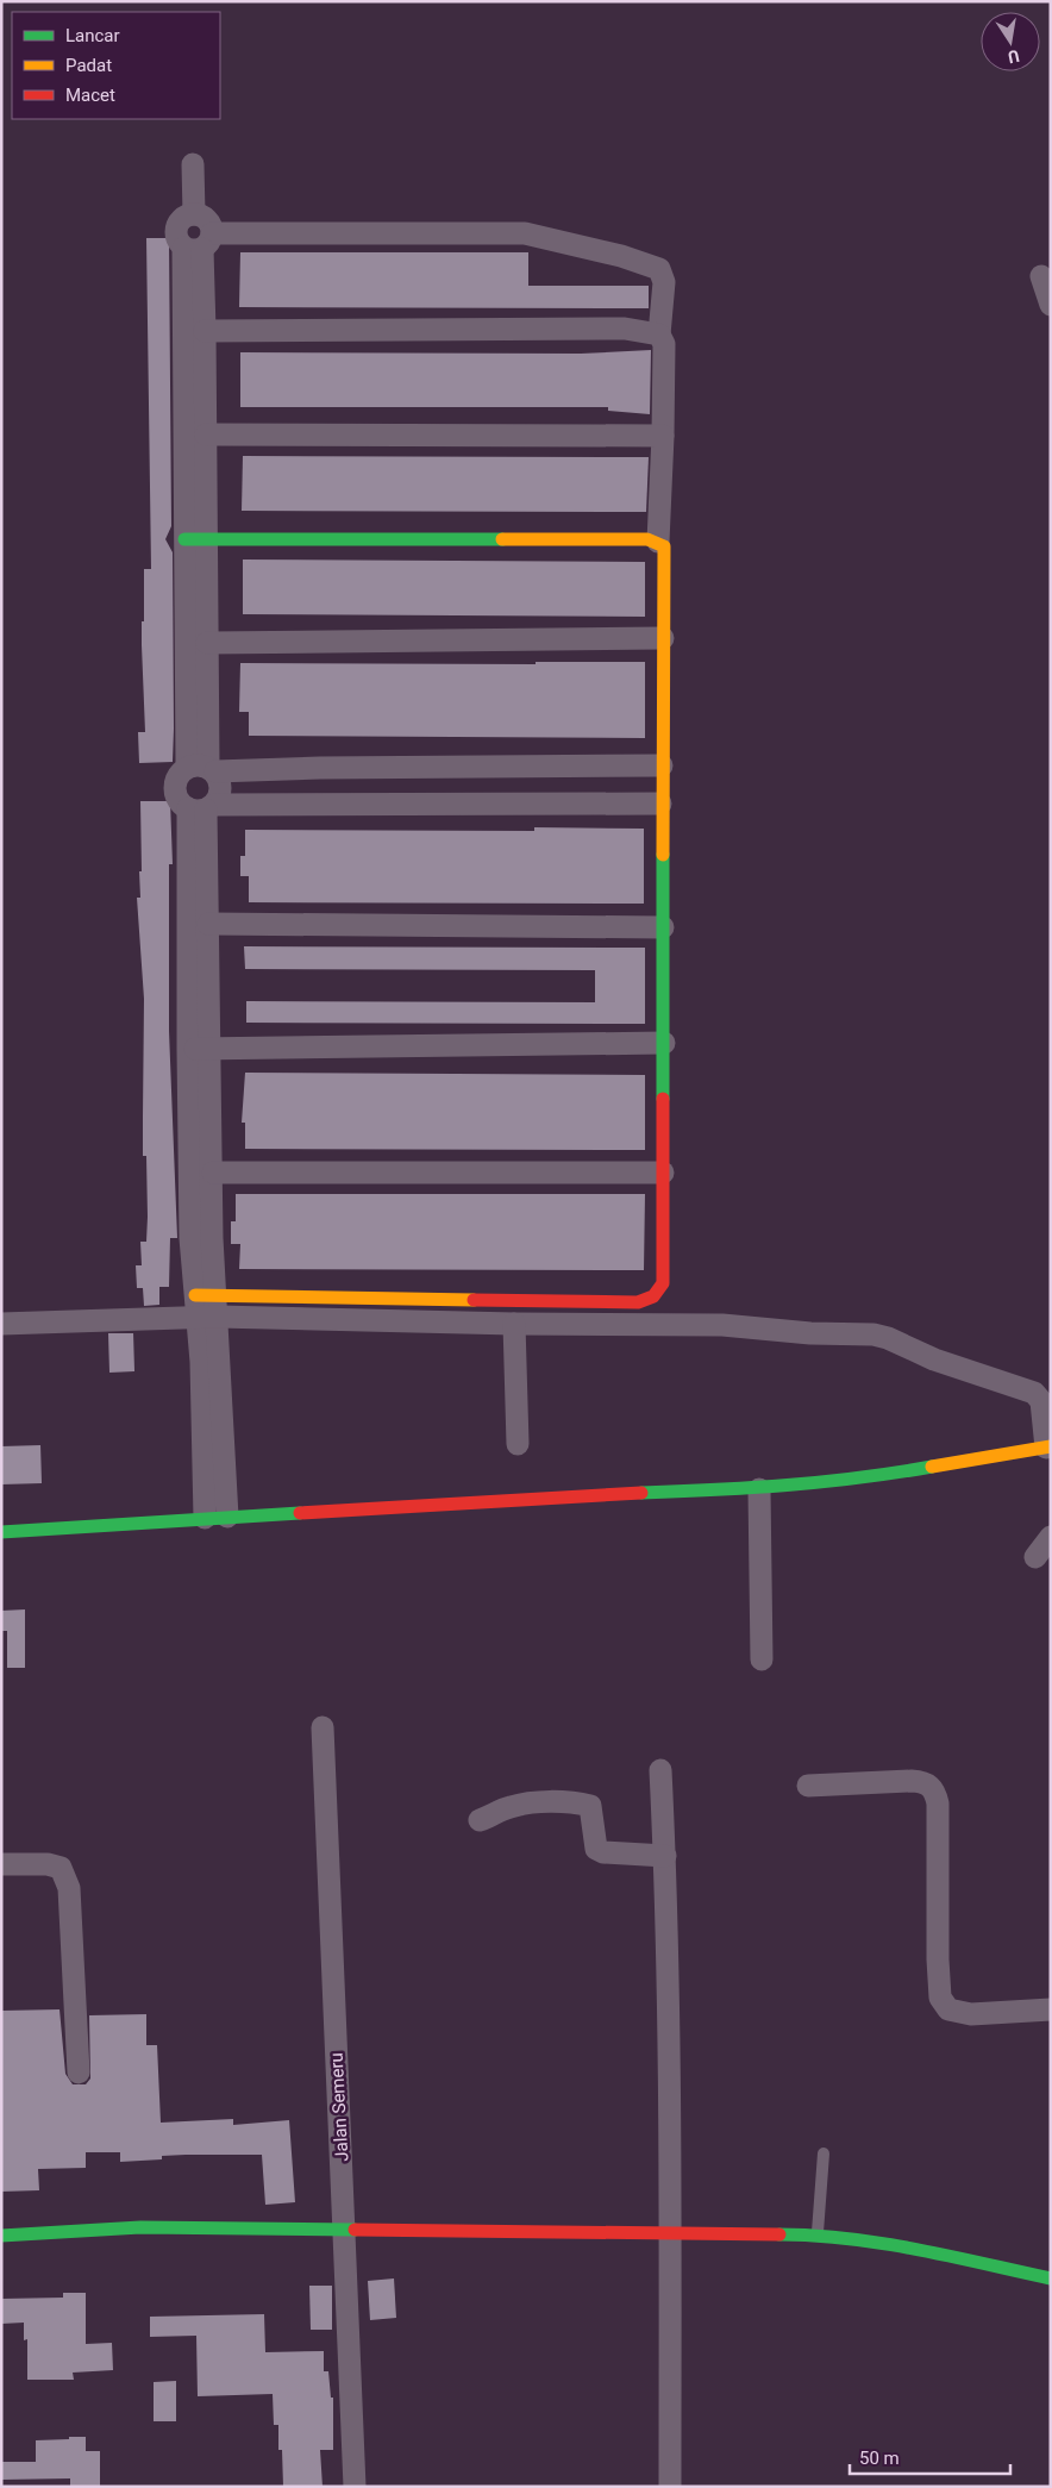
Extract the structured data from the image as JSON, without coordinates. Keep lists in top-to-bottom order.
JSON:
{
  "streets": {
    "street": ["Jalan Semeru"]
  },
  "legend": ["Lancar", "Padat", "Macet"],
  "scale_bar": "50 m",
  "north": "bottom"
}
